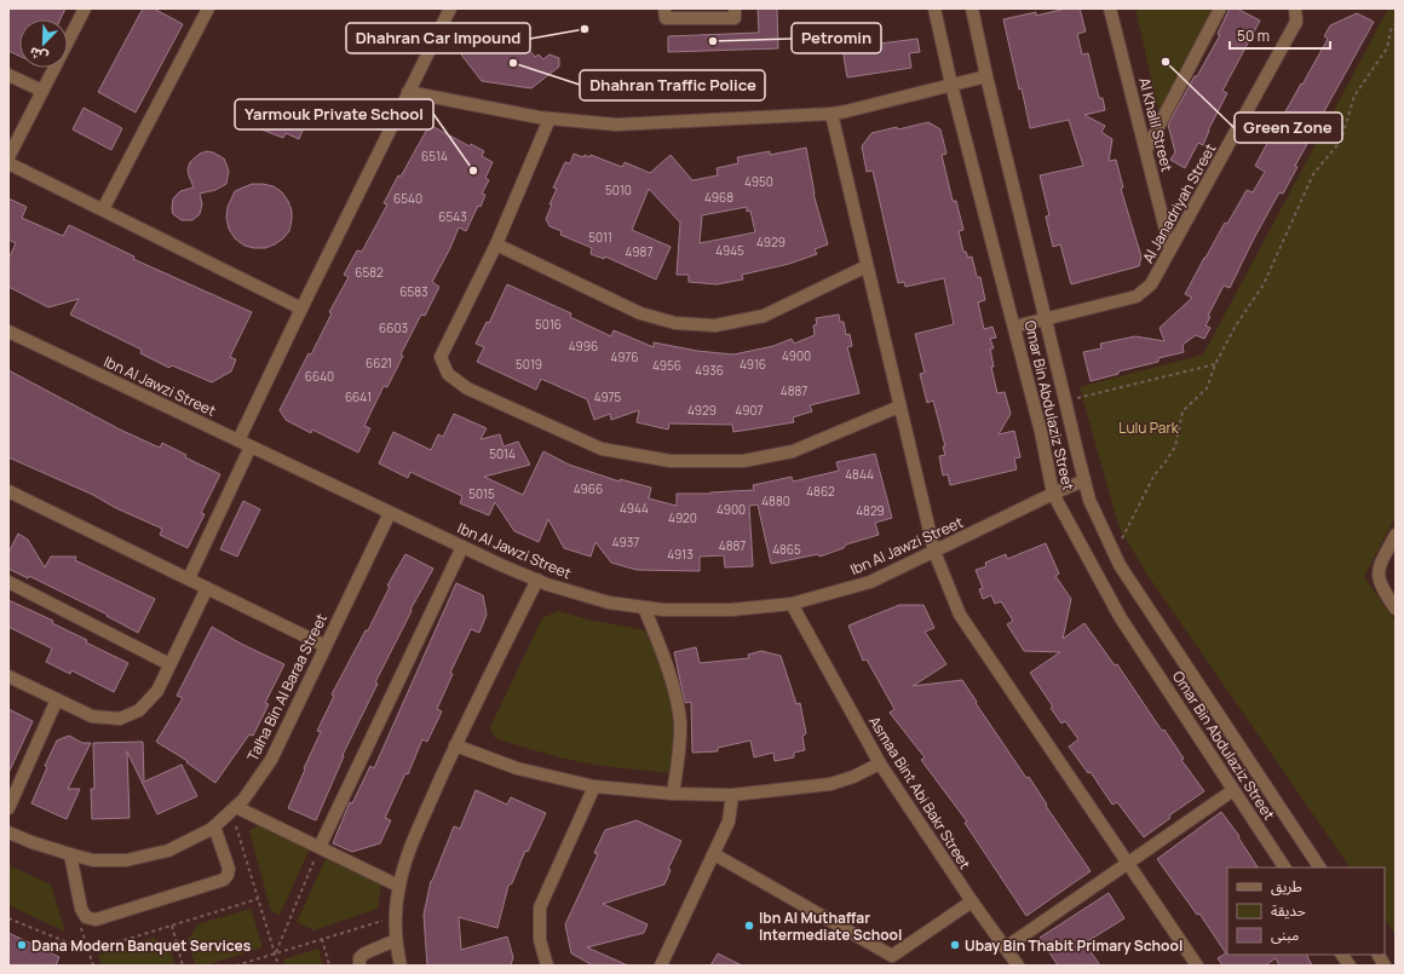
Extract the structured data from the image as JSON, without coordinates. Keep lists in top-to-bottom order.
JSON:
{
  "streets": {
    "street": [
      "Al Khalil Street",
      "Al Janadriyah Street",
      "Ibn Al Jawzi Street",
      "Omar Bin Abdulaziz Street",
      "Talha Bin Al Baraa Street",
      "Asmaa Bint Abi Bakr Street"
    ]
  },
  "crossings": [
    ["Al Khalil Street", "Al Janadriyah Street"],
    ["Al Janadriyah Street", "Omar Bin Abdulaziz Street"],
    ["Ibn Al Jawzi Street", "Omar Bin Abdulaziz Street"],
    ["Ibn Al Jawzi Street", "Talha Bin Al Baraa Street"],
    ["Ibn Al Jawzi Street", "Asmaa Bint Abi Bakr Street"]
  ],
  "parks": ["Lulu Park"],
  "places": [
    "Dhahran Car Impound",
    "Petromin",
    "Green Zone",
    "Dhahran Traffic Police",
    "Yarmouk Private School",
    "Ibn Al Muthaffar Intermediate School",
    "Dana Modern Banquet Services",
    "Ubay Bin Thabit Primary School"
  ],
  "house_numbers": [
    "6514",
    "4950",
    "5010",
    "4968",
    "6540",
    "6543",
    "5011",
    "4929",
    "4945",
    "4987",
    "6582",
    "6583",
    "5016",
    "6603",
    "4996",
    "4900",
    "4976",
    "6621",
    "5019",
    "4916",
    "4956",
    "4936",
    "6640",
    "4887",
    "6641",
    "4975",
    "4929",
    "4907",
    "5014",
    "4844",
    "4966",
    "4862",
    "5015",
    "4880",
    "4944",
    "4900",
    "4829",
    "4920",
    "4937",
    "4887",
    "4865",
    "4913"
  ],
  "legend": ["طريق", "حديقة", "مبنى"],
  "scale_bar": "50 m",
  "north": "bottom left"
}
